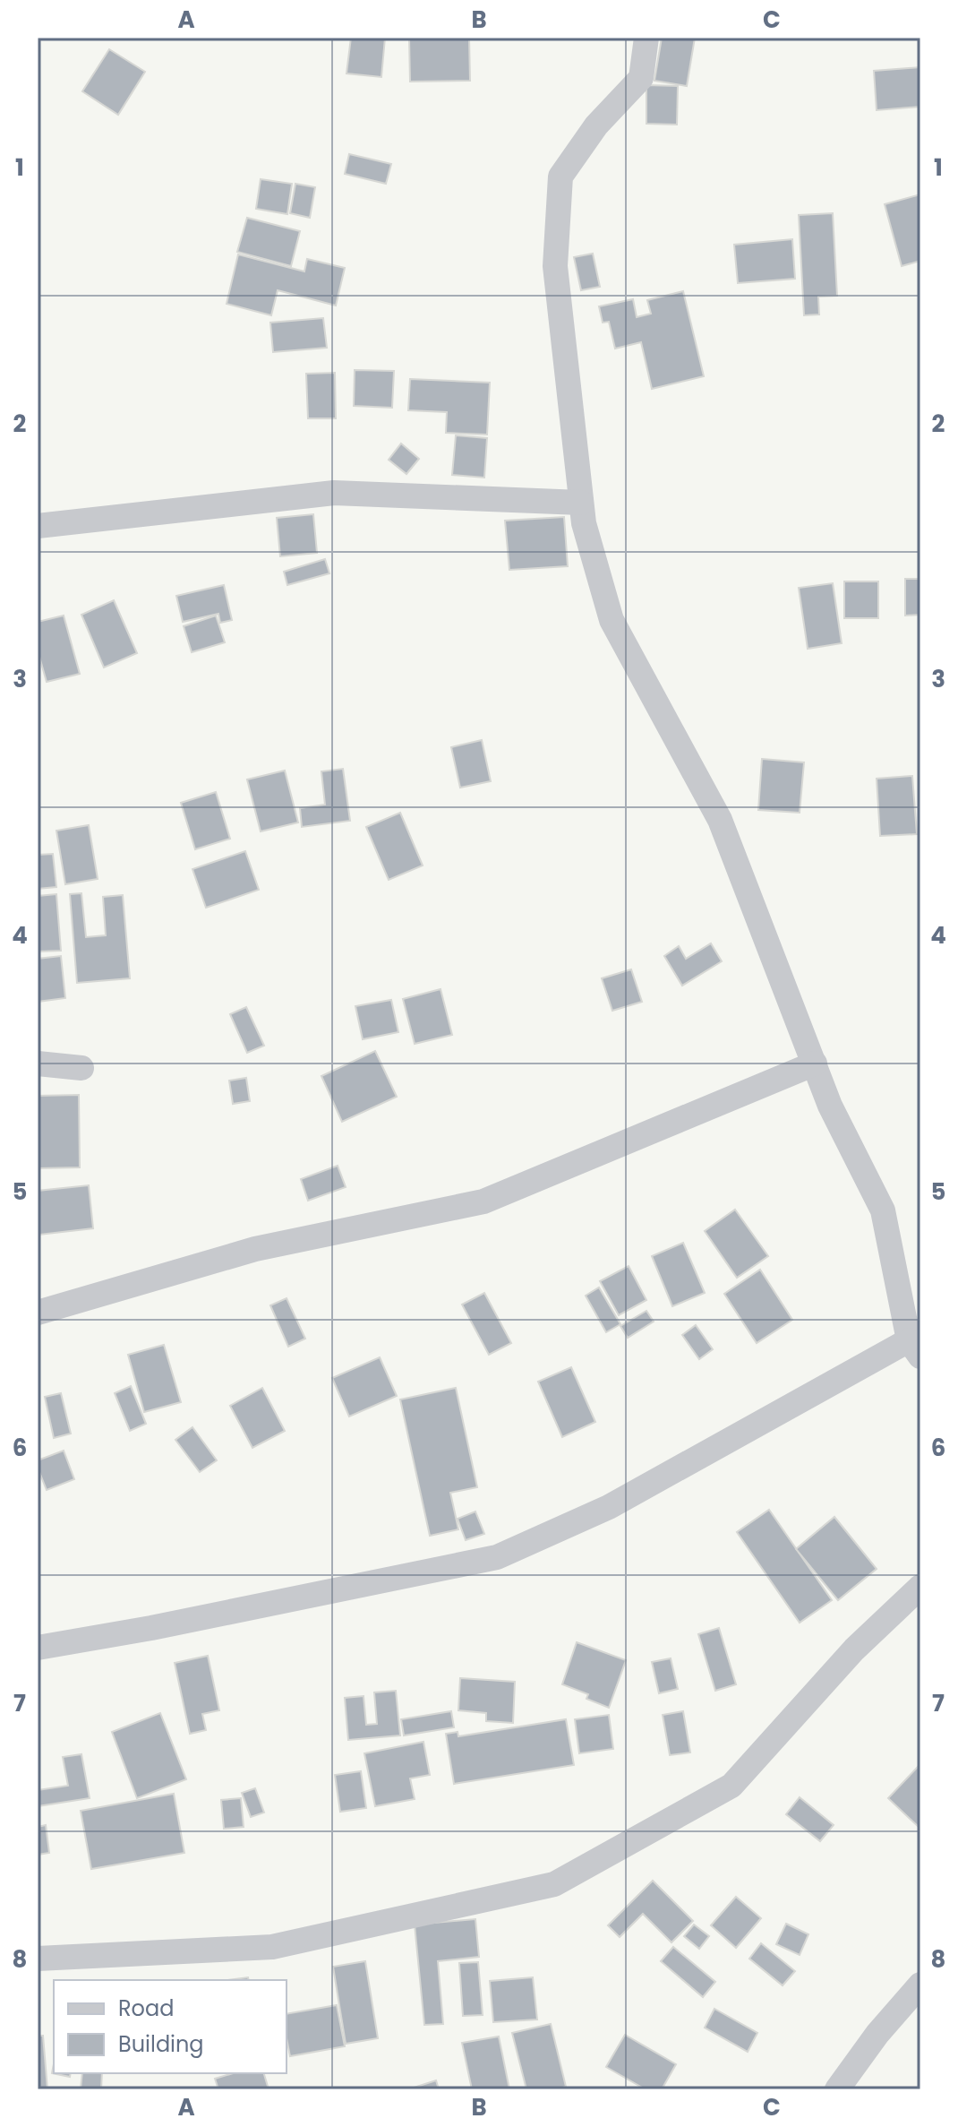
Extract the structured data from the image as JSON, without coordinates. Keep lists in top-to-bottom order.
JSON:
{
  "legend": ["Road", "Building"],
  "grid": {
    "columns": ["A", "B", "C"],
    "rows": [
      "1",
      "2",
      "3",
      "4",
      "5",
      "6",
      "7",
      "8"
    ]
  }
}
